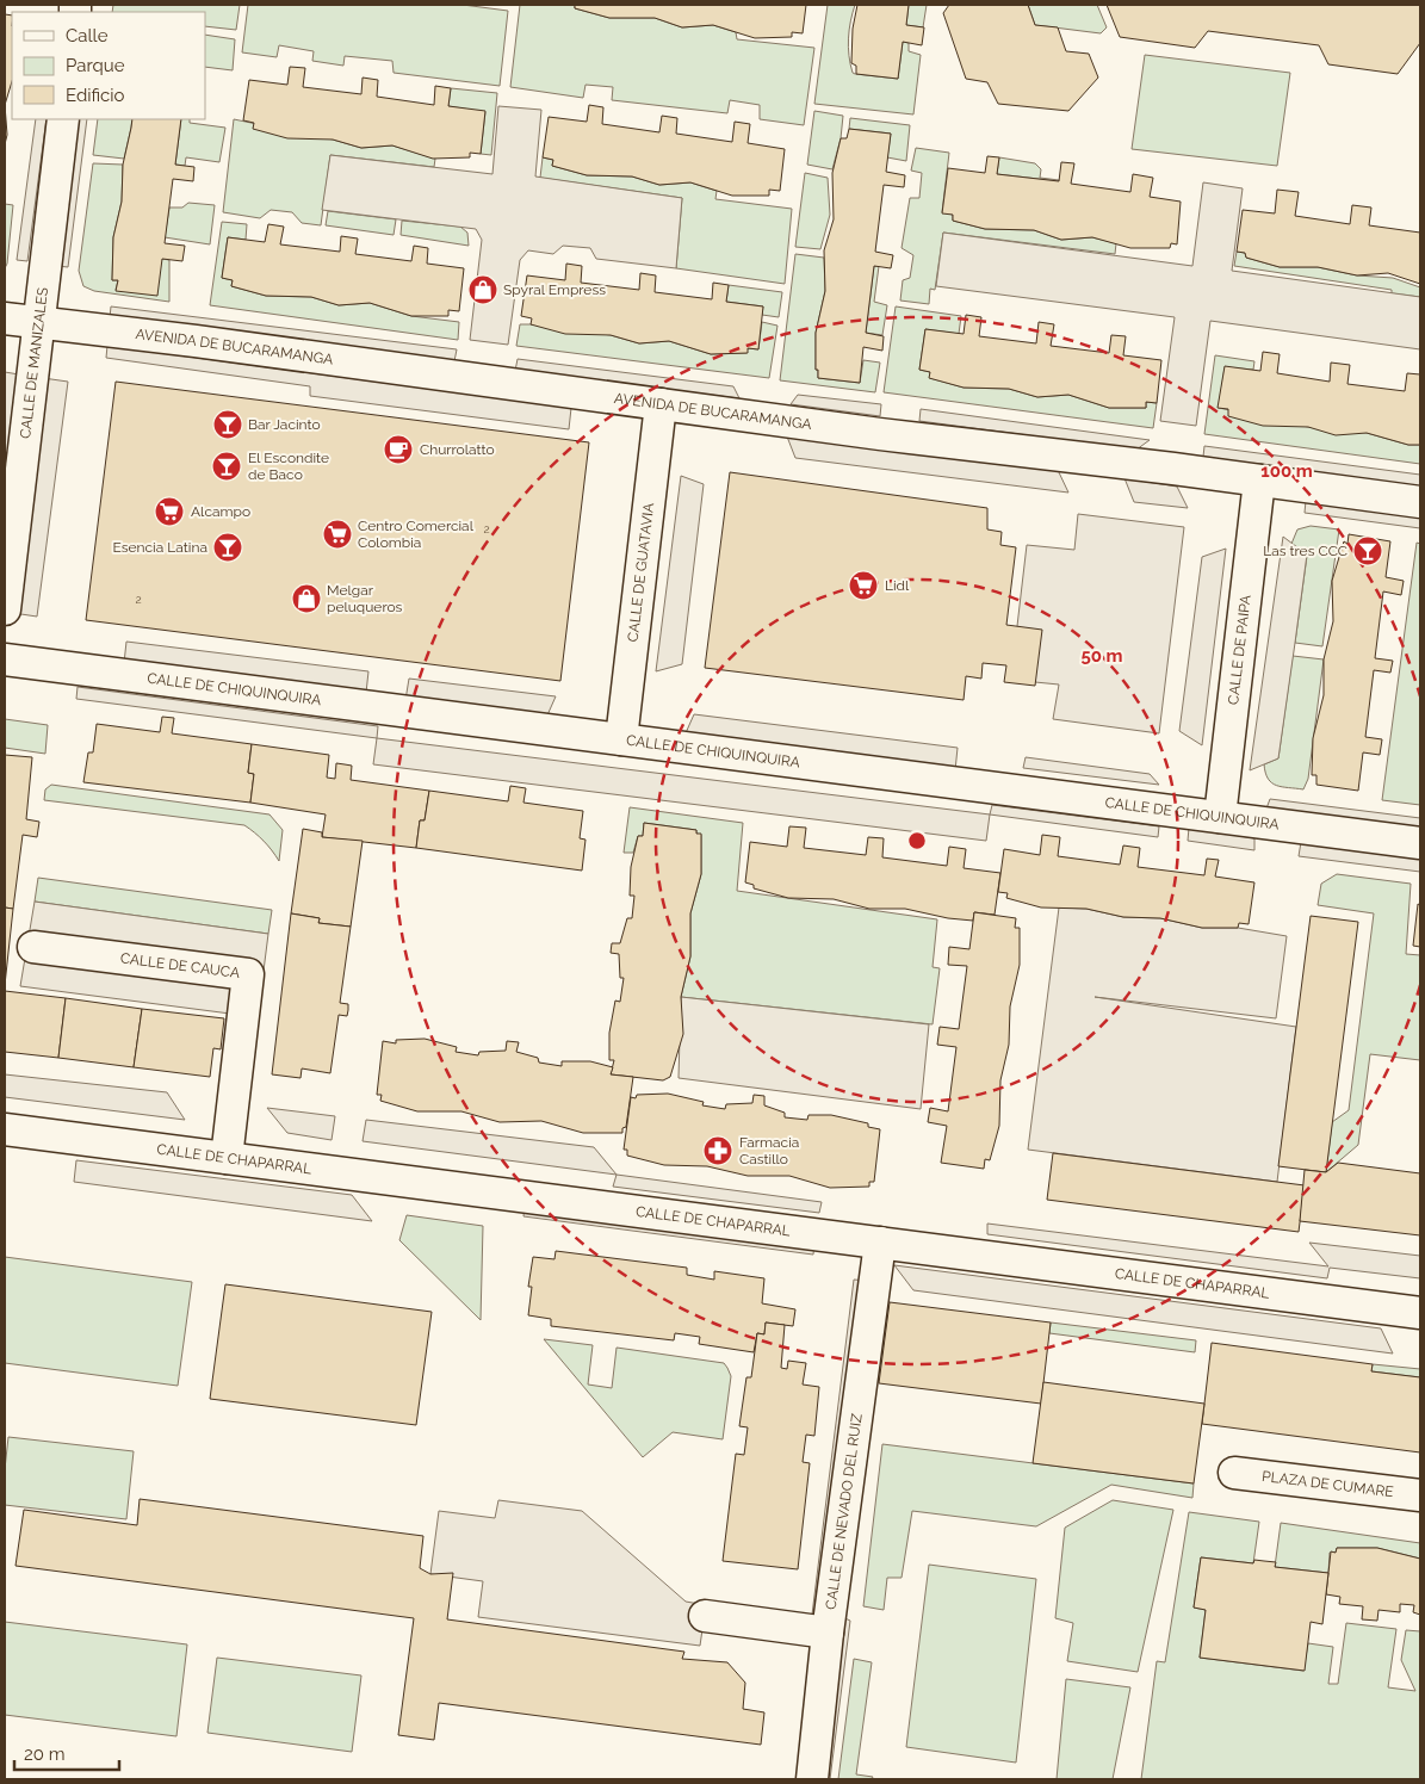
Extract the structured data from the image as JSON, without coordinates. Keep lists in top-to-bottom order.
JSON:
{
  "streets": {
    "street": [
      "AVENIDA DE BUCARAMANGA",
      "CALLE DE MANIZALES",
      "CALLE DE GUATAVIA",
      "CALLE DE PAIPA",
      "CALLE DE CHIQUINQUIRA",
      "CALLE DE CAUCA",
      "CALLE DE CHAPARRAL",
      "PLAZA DE CUMARE",
      "CALLE DE NEVADO DEL RUIZ"
    ]
  },
  "crossings": [
    ["AVENIDA DE BUCARAMANGA", "CALLE DE MANIZALES"],
    ["AVENIDA DE BUCARAMANGA", "CALLE DE GUATAVIA"],
    ["AVENIDA DE BUCARAMANGA", "CALLE DE PAIPA"],
    ["CALLE DE GUATAVIA", "CALLE DE CHIQUINQUIRA"],
    ["CALLE DE PAIPA", "CALLE DE CHIQUINQUIRA"],
    ["CALLE DE CAUCA", "CALLE DE CHAPARRAL"],
    ["CALLE DE CHAPARRAL", "CALLE DE NEVADO DEL RUIZ"]
  ],
  "places": {
    "shop": ["Spyral Empress", "Melgar peluqueros"],
    "bar": [
      "Bar Jacinto",
      "El Escondite de Baco",
      "Esencia Latina",
      "Las tres CCC"
    ],
    "cafe": ["Churrolatto"],
    "supermarket": ["Alcampo", "Centro Comercial Colombia", "Lidl"],
    "pharmacy": ["Farmacia Castillo"]
  },
  "house_numbers": ["2", "2"],
  "legend": ["Calle", "Parque", "Edificio"],
  "scale_bar": "20 m",
  "rings": ["100 m", "50 m"]
}
